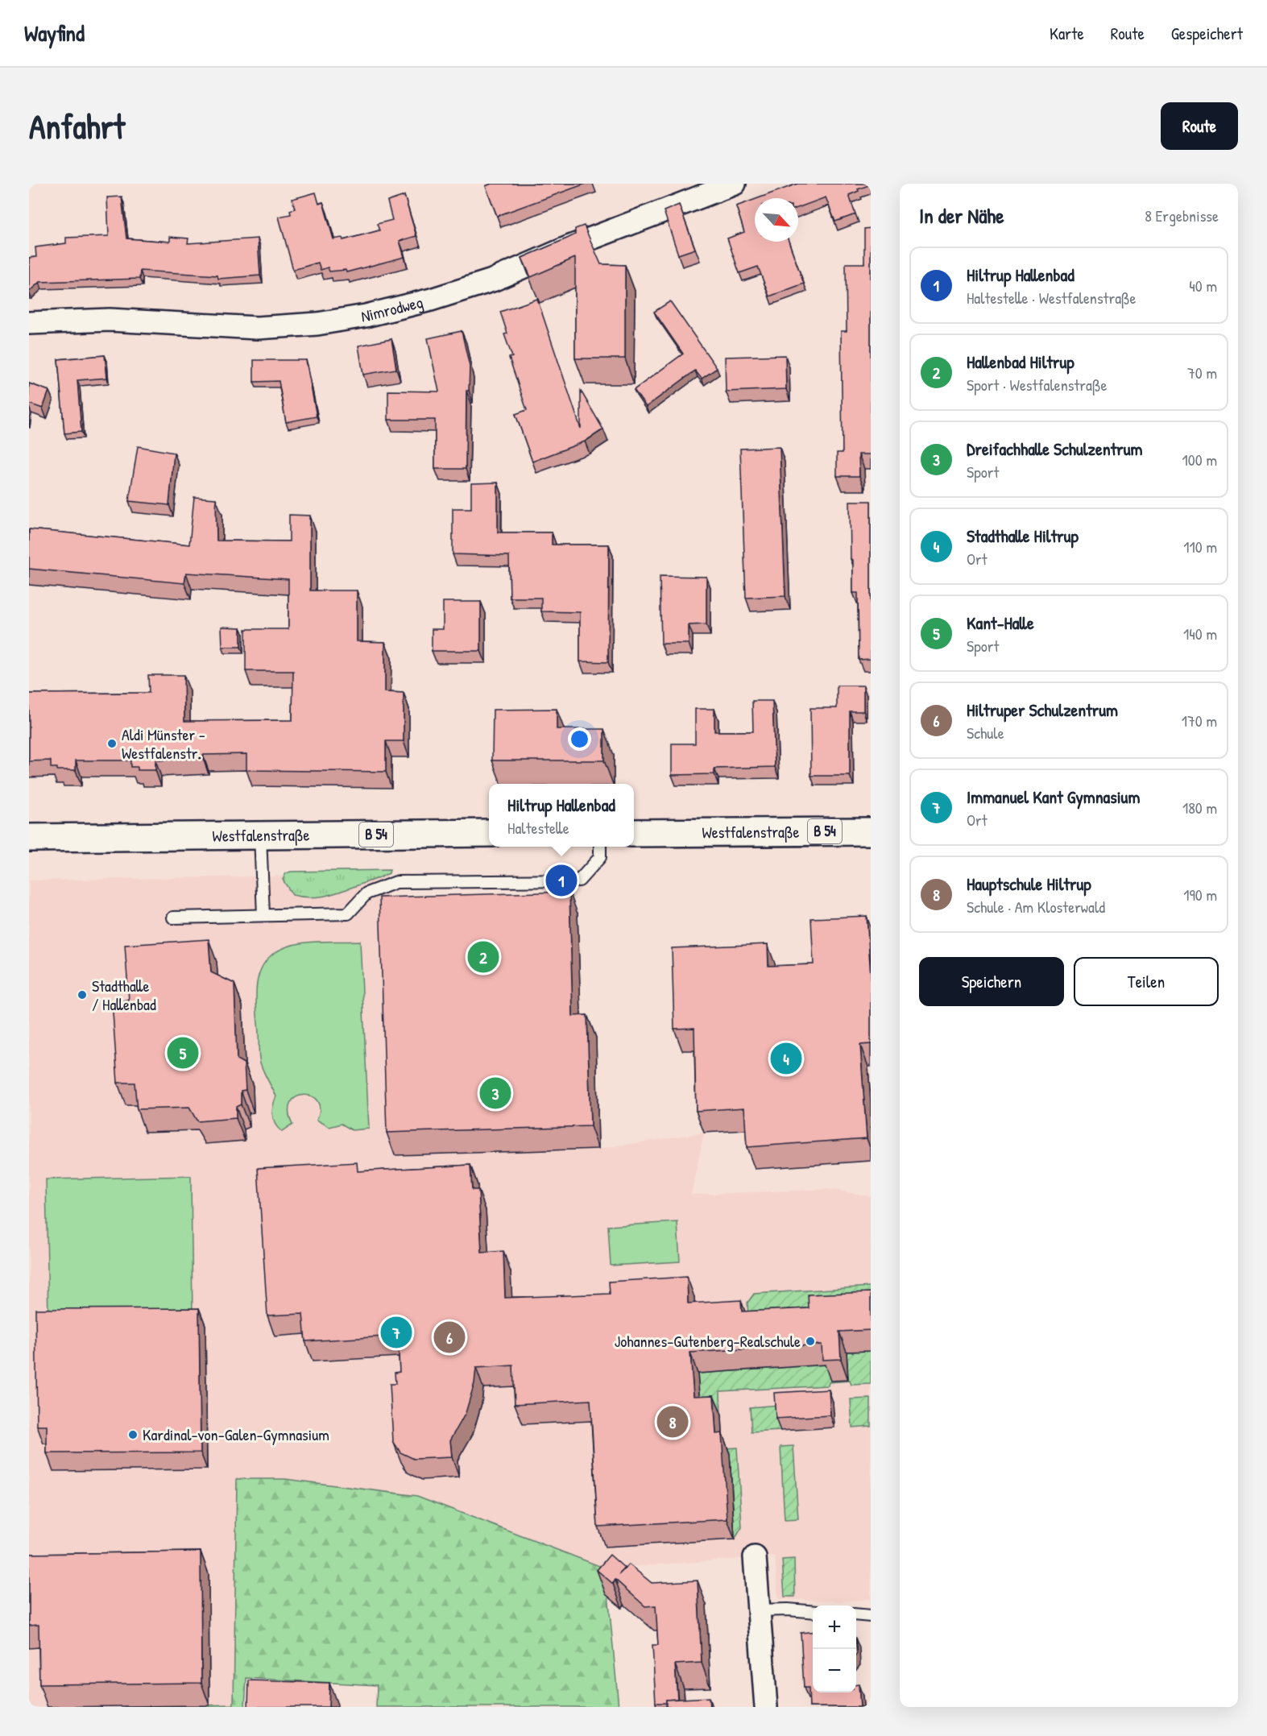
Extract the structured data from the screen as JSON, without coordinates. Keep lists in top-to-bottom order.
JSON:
{
  "streets": {
    "main road": ["B 54", "Westfalenstraße"],
    "street": ["Nimrodweg"]
  },
  "places": [
    "Aldi Münster - Westfalenstr.",
    "Stadthalle / Hallenbad",
    "Johannes-Gutenberg-Realschule",
    "Kardinal-von-Galen-Gymnasium"
  ],
  "north": "bottom right",
  "page": {
    "header": "Wayfind",
    "nav": ["Karte", "Route", "Gespeichert"],
    "buttons": [
      "Route",
      ["Speichern", "Teilen"]
    ],
    "title": "Anfahrt",
    "heading": ["In der Nähe", "8 Ergebnisse"],
    "list": [
      {
        "mark": "1",
        "name": "Hiltrup Hallenbad",
        "note": "Haltestelle · Westfalenstraße",
        "value": "40 m"
      },
      {
        "mark": "2",
        "name": "Hallenbad Hiltrup",
        "note": "Sport · Westfalenstraße",
        "value": "70 m"
      },
      {
        "mark": "3",
        "name": "Dreifachhalle Schulzentrum",
        "note": "Sport",
        "value": "100 m"
      },
      {
        "mark": "4",
        "name": "Stadthalle Hiltrup",
        "note": "Ort",
        "value": "110 m"
      },
      {
        "mark": "5",
        "name": "Kant-Halle",
        "note": "Sport",
        "value": "140 m"
      },
      {
        "mark": "6",
        "name": "Hiltruper Schulzentrum",
        "note": "Schule",
        "value": "170 m"
      },
      {
        "mark": "7",
        "name": "Immanuel Kant Gymnasium",
        "note": "Ort",
        "value": "180 m"
      },
      {
        "mark": "8",
        "name": "Hauptschule Hiltrup",
        "note": "Schule · Am Klosterwald",
        "value": "190 m"
      }
    ],
    "popup": ["Hiltrup Hallenbad", "Haltestelle"],
    "pins": [
      "1",
      "2",
      "5",
      "4",
      "3",
      "7",
      "6",
      "8"
    ],
    "map_buttons": ["+", "−"]
  }
}
